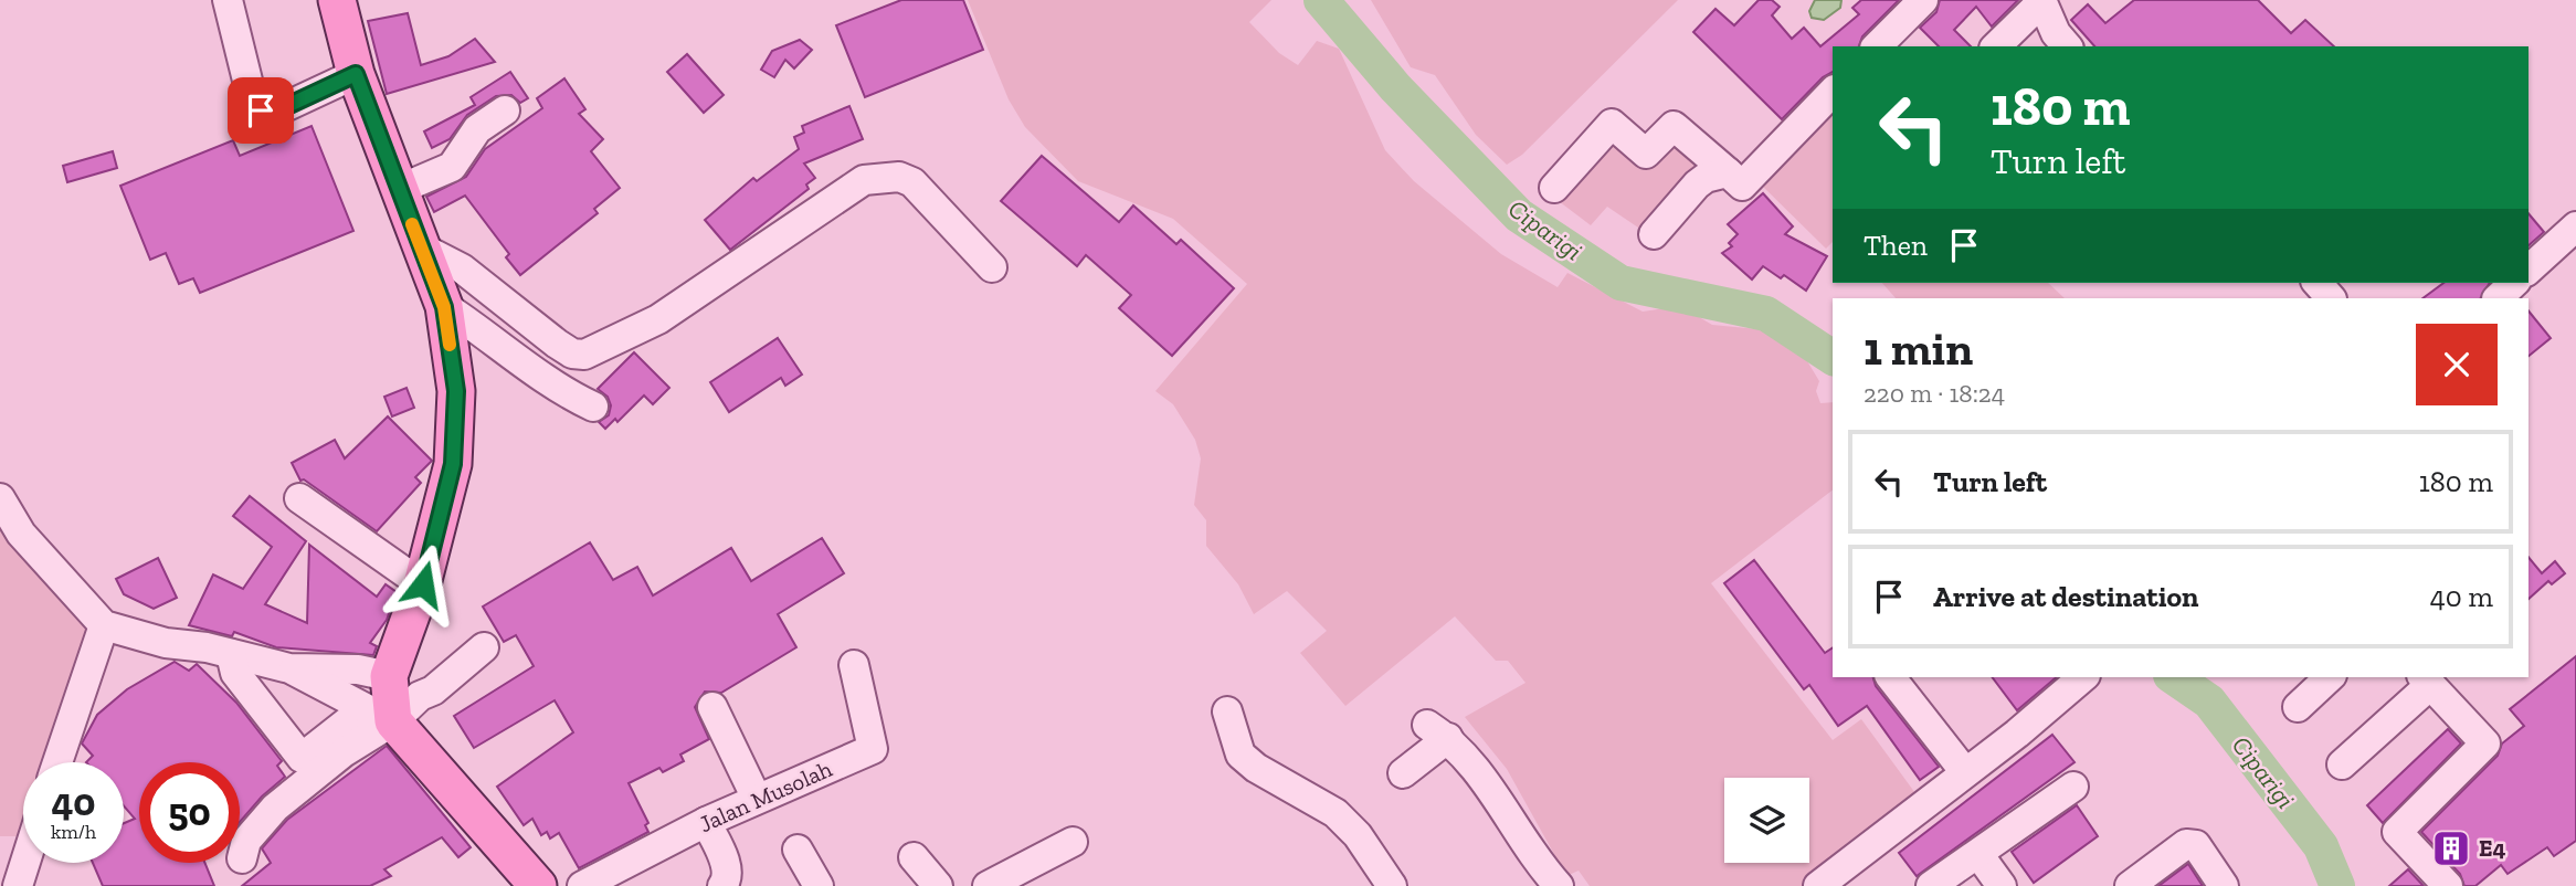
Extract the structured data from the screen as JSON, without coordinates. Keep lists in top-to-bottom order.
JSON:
{
  "streets": {
    "street": ["Jalan Musolah"]
  },
  "water": ["Ciparigi"],
  "places": {
    "building": ["E4"]
  },
  "page": {
    "turn": ["180 m", "Turn left"],
    "then": "Then",
    "heading": ["1 min", "220 m · 18:24"],
    "list": [
      {
        "name": "Turn left",
        "value": "180 m"
      },
      {
        "name": "Arrive at destination",
        "value": "40 m"
      }
    ],
    "speed": "40 km/h",
    "limit": "50"
  }
}
